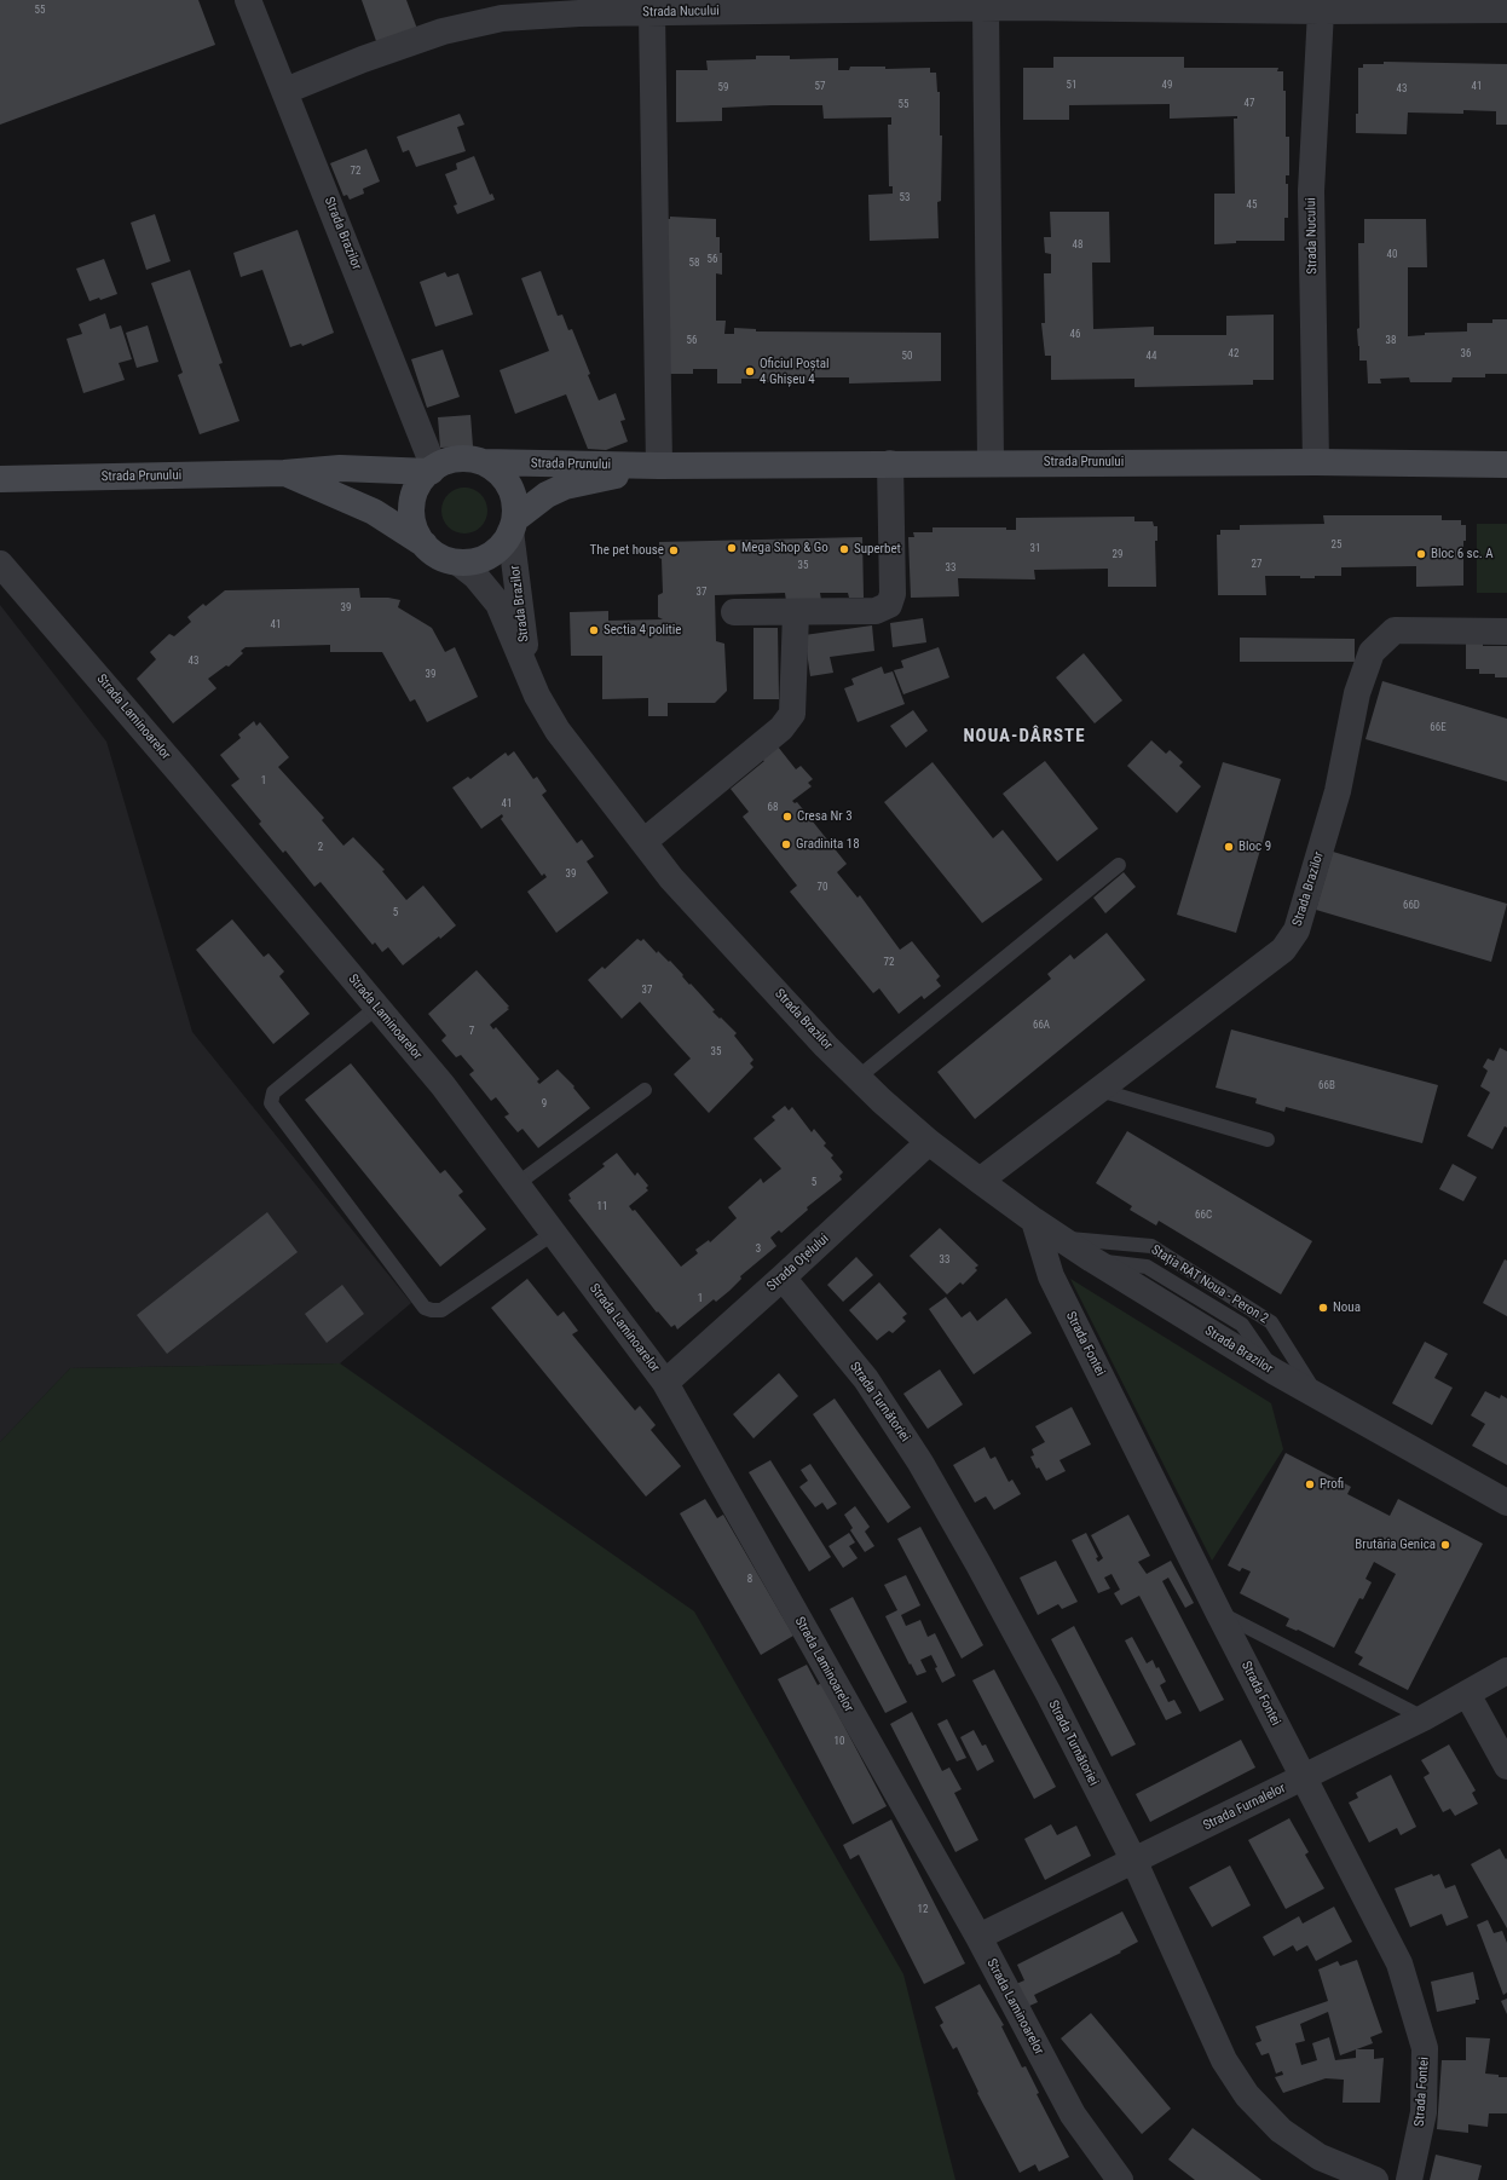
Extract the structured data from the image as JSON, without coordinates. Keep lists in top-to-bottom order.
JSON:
{
  "streets": {
    "street": [
      "Strada Nucului",
      "Strada Brazilor",
      "Strada Prunului",
      "Strada Laminoarelor",
      "Strada Oțelului",
      "Strada Fontei",
      "Strada Turnătoriei",
      "Strada Furnalelor"
    ],
    "lane": ["Stația RAT Noua - Peron 2"]
  },
  "crossings": [
    ["Strada Nucului", "Strada Brazilor"],
    ["Strada Nucului", "Strada Prunului"],
    ["Strada Brazilor", "Strada Prunului"],
    ["Strada Brazilor", "Strada Oțelului"],
    ["Strada Brazilor", "Stația RAT Noua - Peron 2"],
    ["Strada Brazilor", "Strada Fontei"],
    ["Strada Laminoarelor", "Strada Oțelului"],
    ["Strada Laminoarelor", "Strada Furnalelor"],
    ["Strada Oțelului", "Strada Turnătoriei"],
    ["Strada Fontei", "Strada Furnalelor"],
    ["Strada Turnătoriei", "Strada Furnalelor"]
  ],
  "districts": ["NOUA-DÂRSTE"],
  "places": [
    "Oficiul Poștal 4 Ghișeu 4",
    "Mega Shop & Go",
    "Superbet",
    "The pet house",
    "Bloc 6 sc. A",
    "Sectia 4 politie",
    "Cresa Nr 3",
    "Gradinita 18",
    "Bloc 9",
    "Noua",
    "Profi",
    "Brutăria Genica"
  ],
  "house_numbers": [
    "55",
    "51",
    "49",
    "57",
    "41",
    "59",
    "43",
    "47",
    "55",
    "72",
    "53",
    "45",
    "48",
    "40",
    "56",
    "58",
    "46",
    "56",
    "38",
    "42",
    "36",
    "50",
    "44",
    "25",
    "31",
    "29",
    "27",
    "35",
    "33",
    "37",
    "39",
    "41",
    "43",
    "39",
    "66E",
    "1",
    "41",
    "68",
    "2",
    "39",
    "70",
    "66D",
    "5",
    "72",
    "37",
    "66A",
    "7",
    "35",
    "66B",
    "9",
    "5",
    "11",
    "66C",
    "3",
    "33",
    "1",
    "8",
    "10",
    "12"
  ]
}
